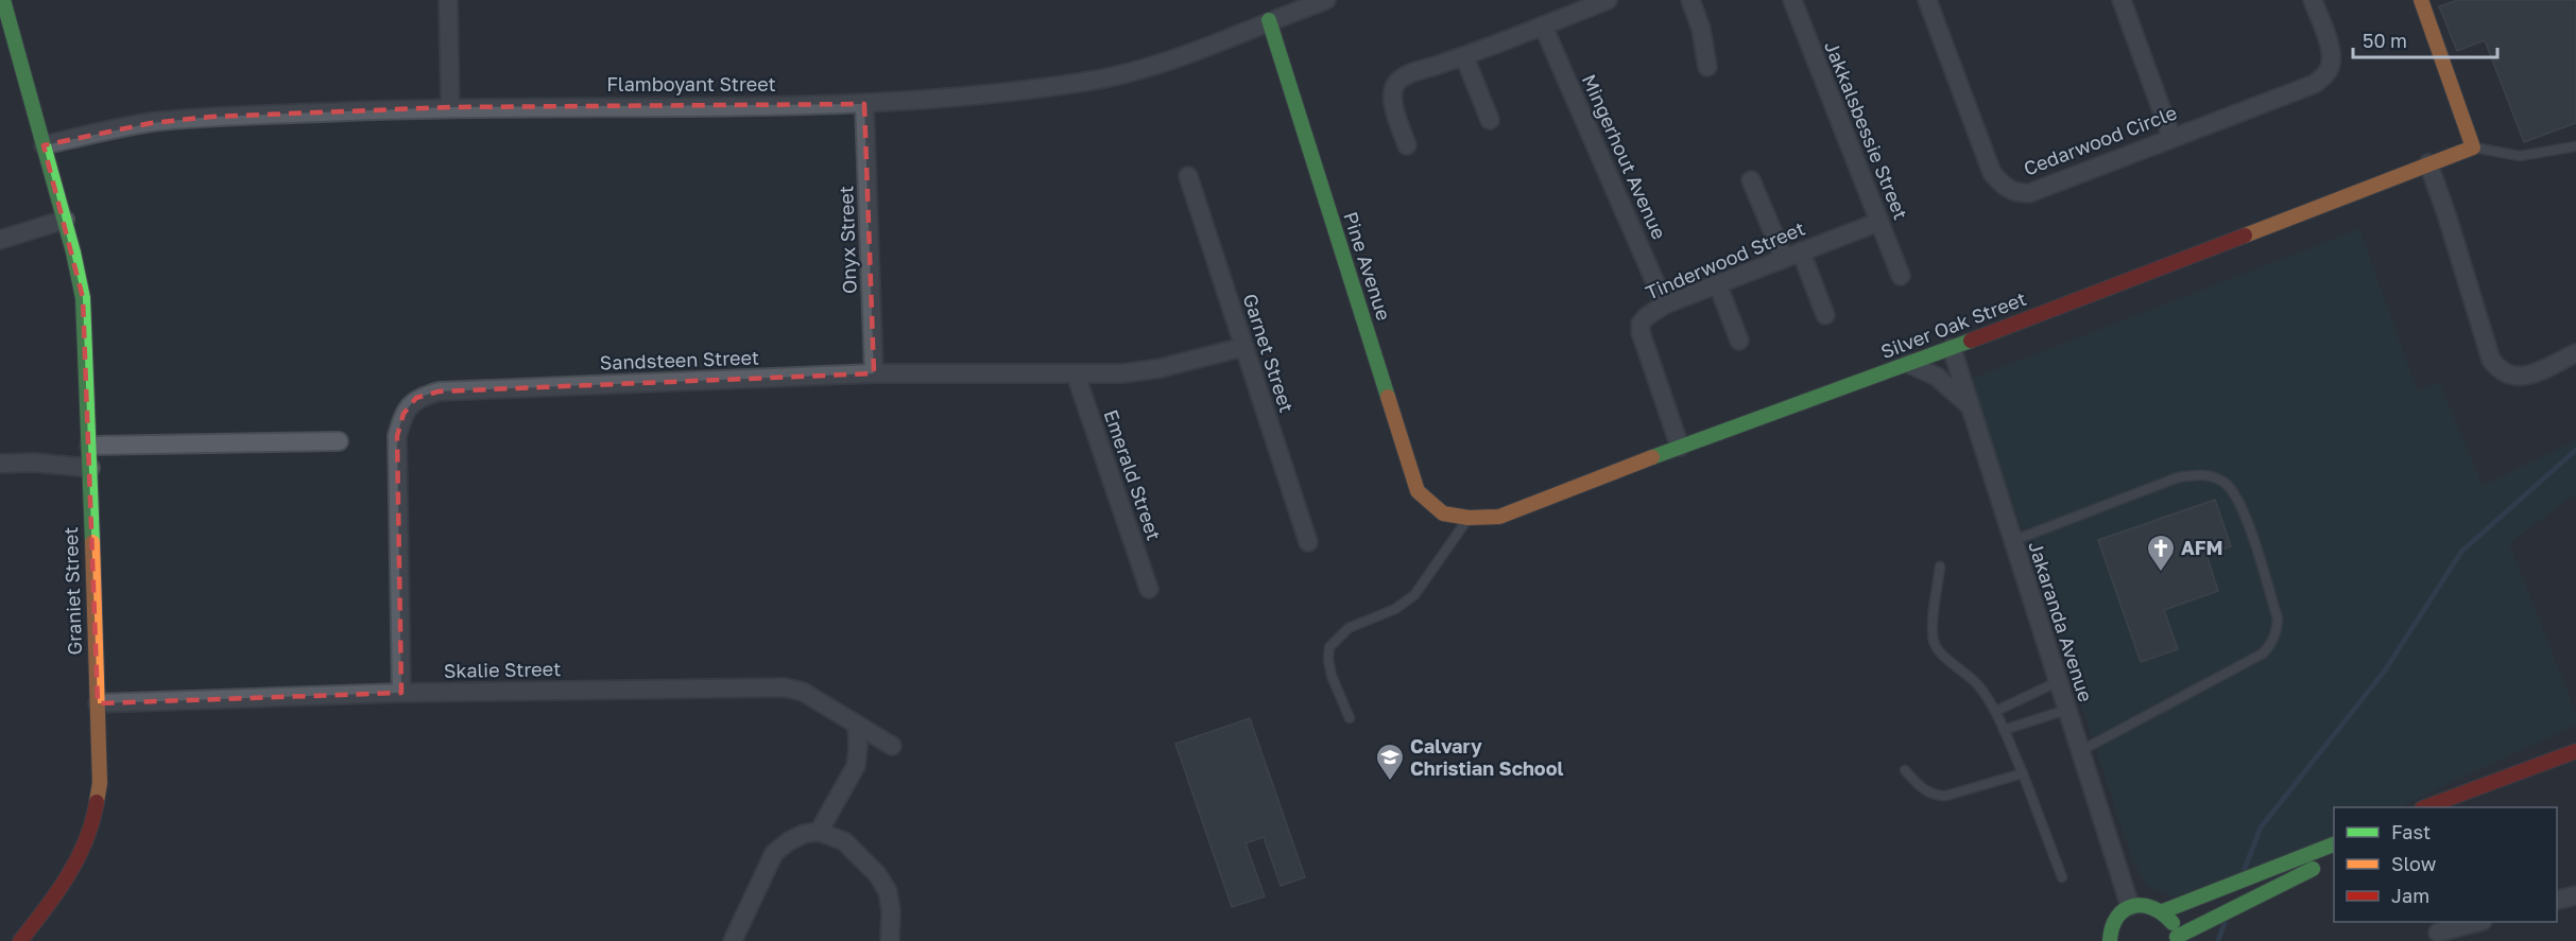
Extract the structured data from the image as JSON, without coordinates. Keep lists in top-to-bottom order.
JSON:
{
  "streets": {
    "street": [
      "Flamboyant Street",
      "Jakkalsbessie Street",
      "Cedarwood Circle",
      "Mingerhout Avenue",
      "Onyx Street",
      "Tinderwood Street",
      "Pine Avenue",
      "Silver Oak Street",
      "Garnet Street",
      "Sandsteen Street",
      "Emerald Street",
      "Graniet Street",
      "Jakaranda Avenue",
      "Skalie Street"
    ]
  },
  "crossings": [
    ["Flamboyant Street", "Onyx Street"],
    ["Flamboyant Street", "Pine Avenue"],
    ["Flamboyant Street", "Graniet Street"],
    ["Jakkalsbessie Street", "Tinderwood Street"],
    ["Mingerhout Avenue", "Tinderwood Street"],
    ["Onyx Street", "Sandsteen Street"],
    ["Tinderwood Street", "Silver Oak Street"],
    ["Pine Avenue", "Silver Oak Street"],
    ["Silver Oak Street", "Jakaranda Avenue"],
    ["Garnet Street", "Sandsteen Street"],
    ["Sandsteen Street", "Emerald Street"],
    ["Sandsteen Street", "Skalie Street"],
    ["Graniet Street", "Skalie Street"]
  ],
  "places": {
    "church": ["AFM"],
    "school or university": ["Calvary Christian School"]
  },
  "legend": ["Fast", "Slow", "Jam"],
  "scale_bar": "50 m"
}
